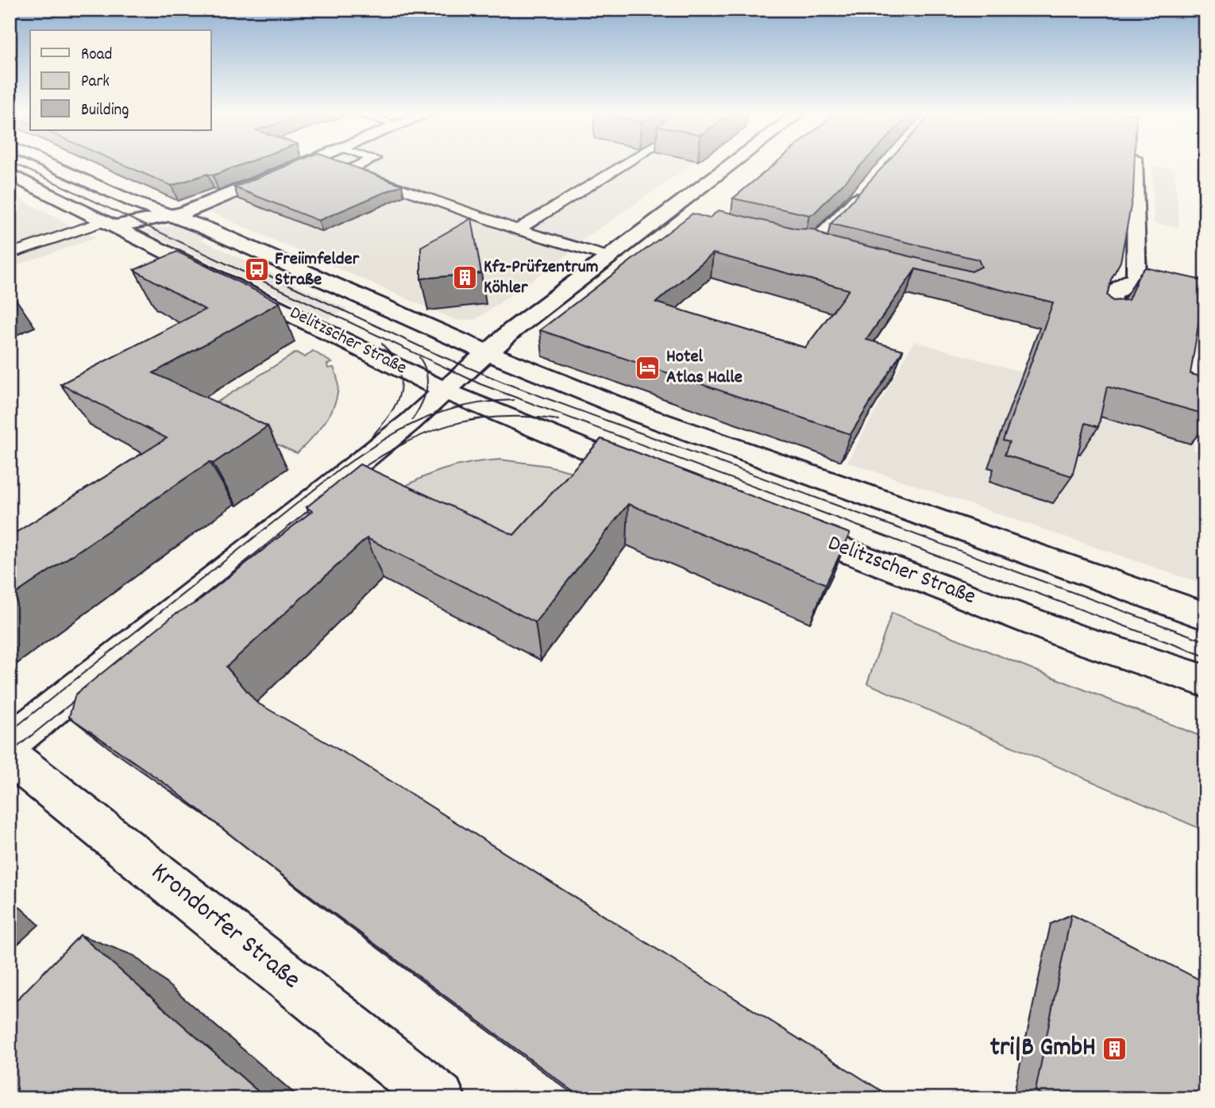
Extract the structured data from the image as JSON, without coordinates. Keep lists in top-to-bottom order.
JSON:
{
  "streets": {
    "street": ["Delitzscher Straße", "Krondorfer Straße"]
  },
  "places": {
    "bus stop": ["Freiimfelder Straße"],
    "building": ["Kfz-Prüfzentrum Köhler", "tri|B GmbH"],
    "hotel": ["Hotel Atlas Halle"]
  },
  "legend": ["Road", "Park", "Building"]
}
